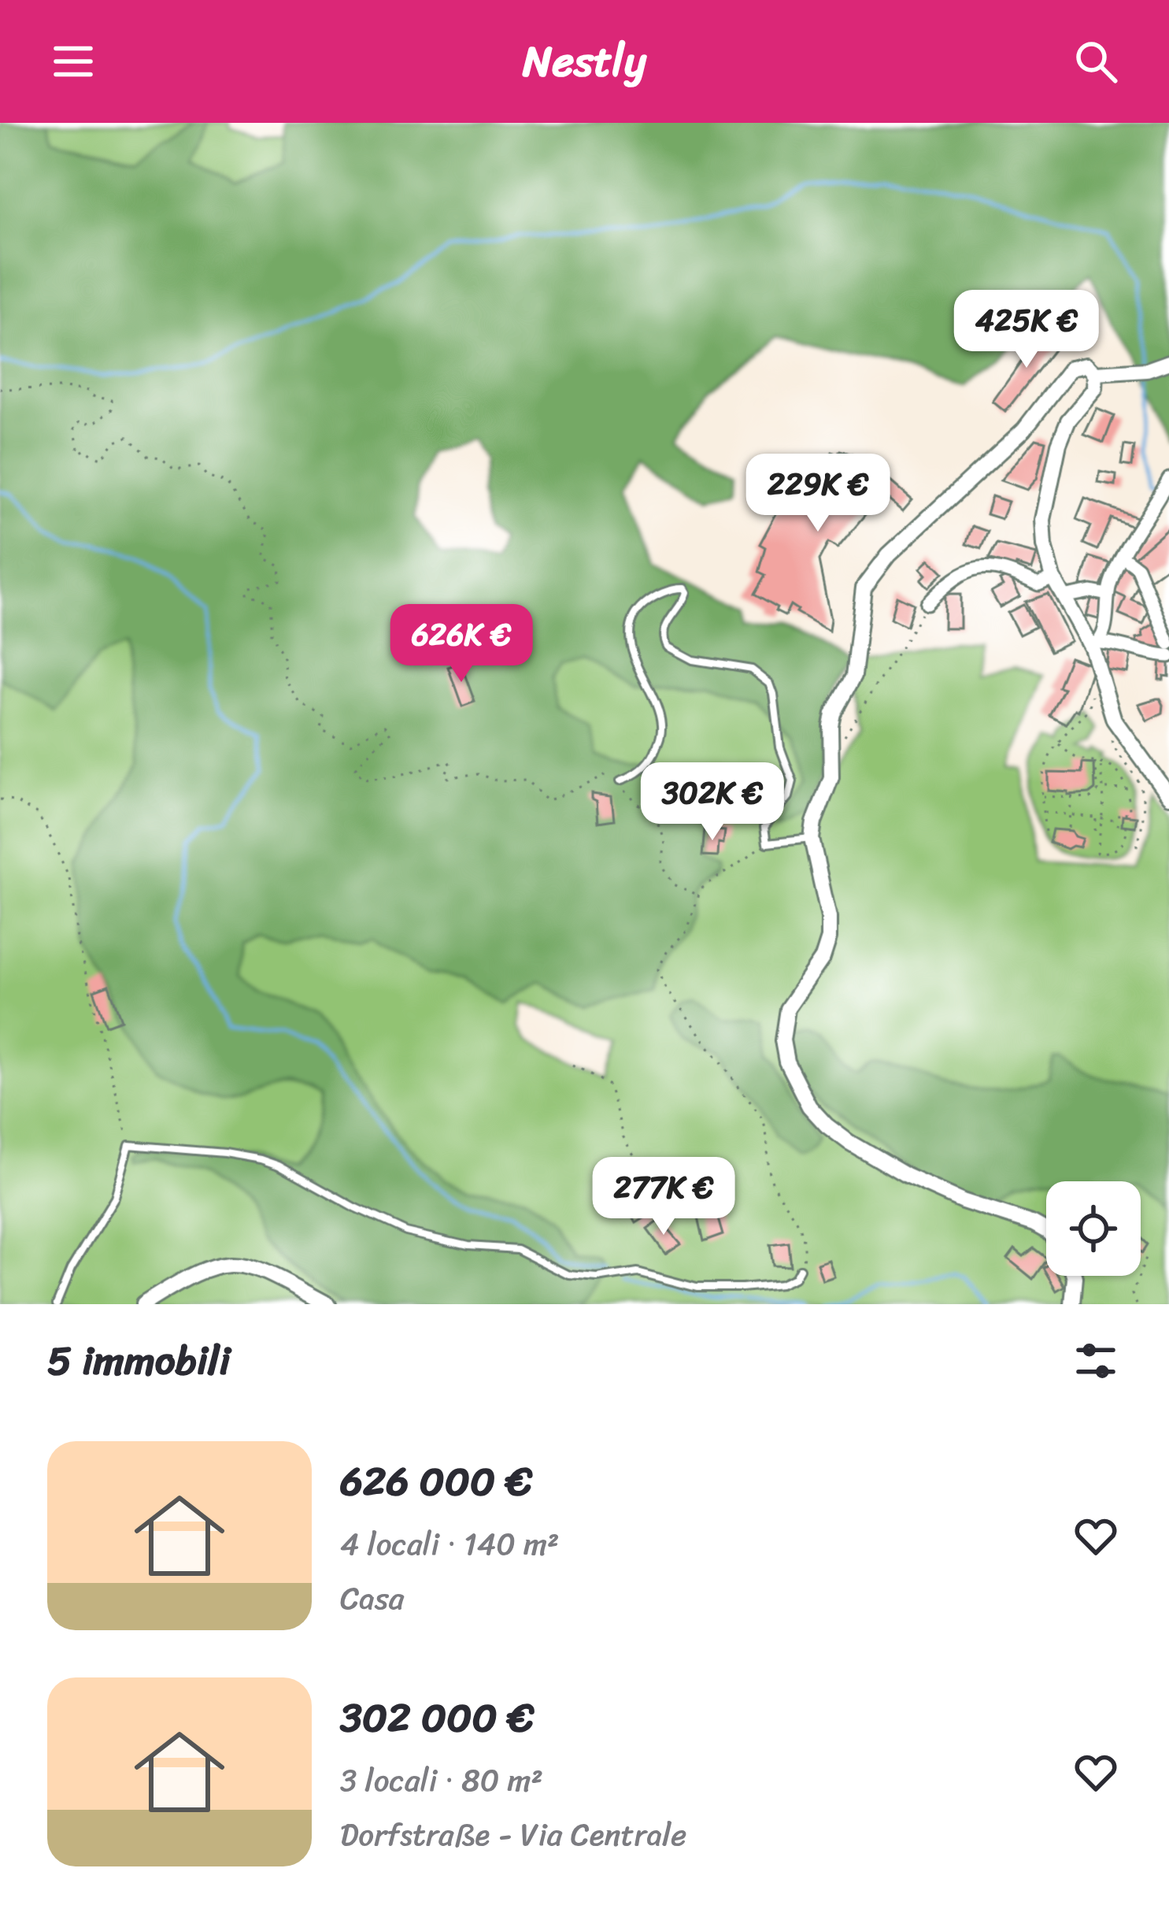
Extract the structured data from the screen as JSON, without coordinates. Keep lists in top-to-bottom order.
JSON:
{
  "page": {
    "header": "Nestly",
    "price": [
      "425K €",
      "229K €",
      "626K €",
      "302K €",
      "277K €"
    ],
    "heading": "5 immobili",
    "list": [
      {
        "name": "626 000 €",
        "note": "4 locali · 140 m² · Casa"
      },
      {
        "name": "302 000 €",
        "note": "3 locali · 80 m² · Dorfstraße - Via Centrale"
      }
    ]
  }
}
